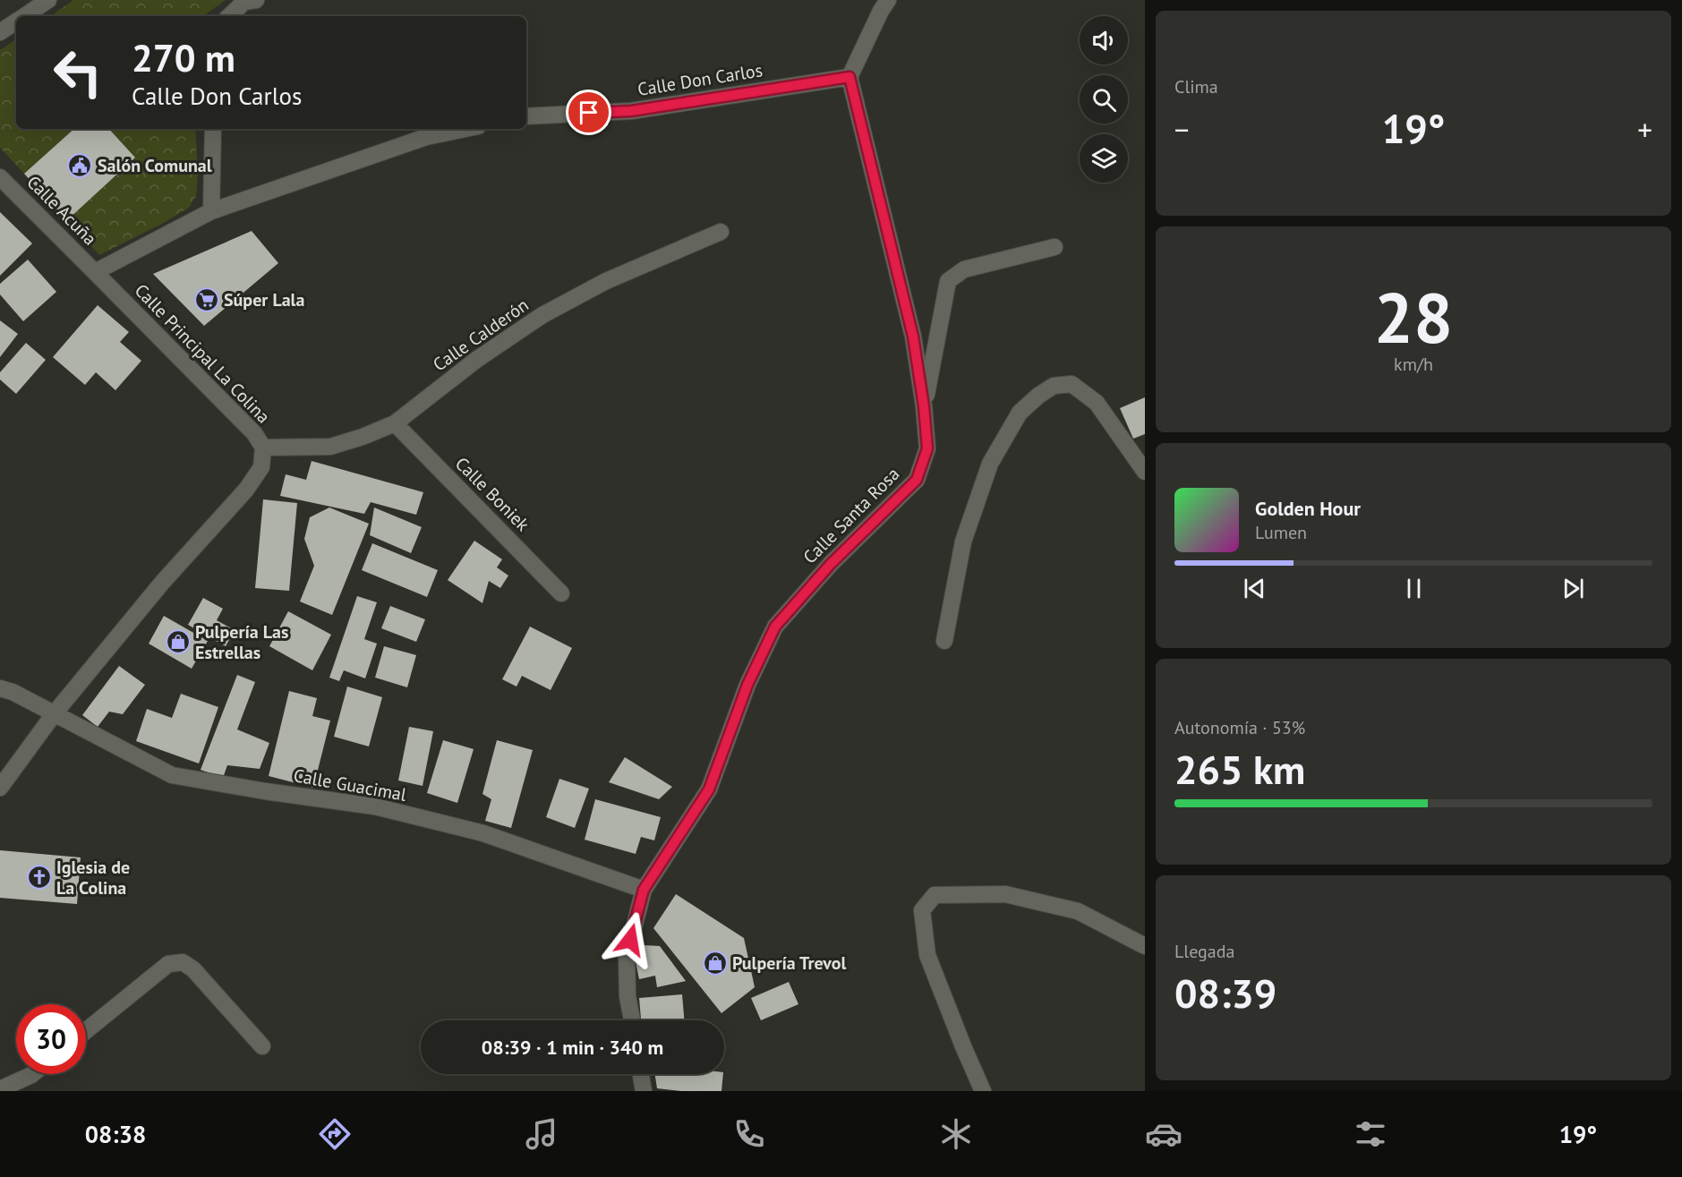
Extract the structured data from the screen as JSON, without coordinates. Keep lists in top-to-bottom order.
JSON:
{
  "streets": {
    "street": [
      "Calle Don Carlos",
      "Calle Acuña",
      "Calle Calderón",
      "Calle Principal La Colina",
      "Calle Boniek",
      "Calle Santa Rosa",
      "Calle Guacimal"
    ]
  },
  "crossings": [
    ["Calle Don Carlos", "Calle Santa Rosa"],
    ["Calle Acuña", "Calle Principal La Colina"],
    ["Calle Calderón", "Calle Principal La Colina"],
    ["Calle Calderón", "Calle Boniek"],
    ["Calle Principal La Colina", "Calle Guacimal"],
    ["Calle Santa Rosa", "Calle Guacimal"]
  ],
  "places": {
    "public building": ["Salón Comunal"],
    "supermarket": ["Súper Lala"],
    "shop": ["Pulpería Las Estrellas", "Pulpería Trevol"],
    "church": ["Iglesia de La Colina"]
  },
  "page": {
    "tile": [
      "Clima",
      ["28", "km/h"],
      ["Autonomía · 53%", "265 km"],
      ["Llegada", "08:39"]
    ],
    "turn": ["270 m", "Calle Don Carlos"],
    "heat": ["−", "19°", "+"],
    "song": ["Golden Hour", "Lumen"],
    "limit": "30",
    "trip": "08:39 · 1 min · 340 m",
    "tabs": ["08:38", "19°"]
  }
}
